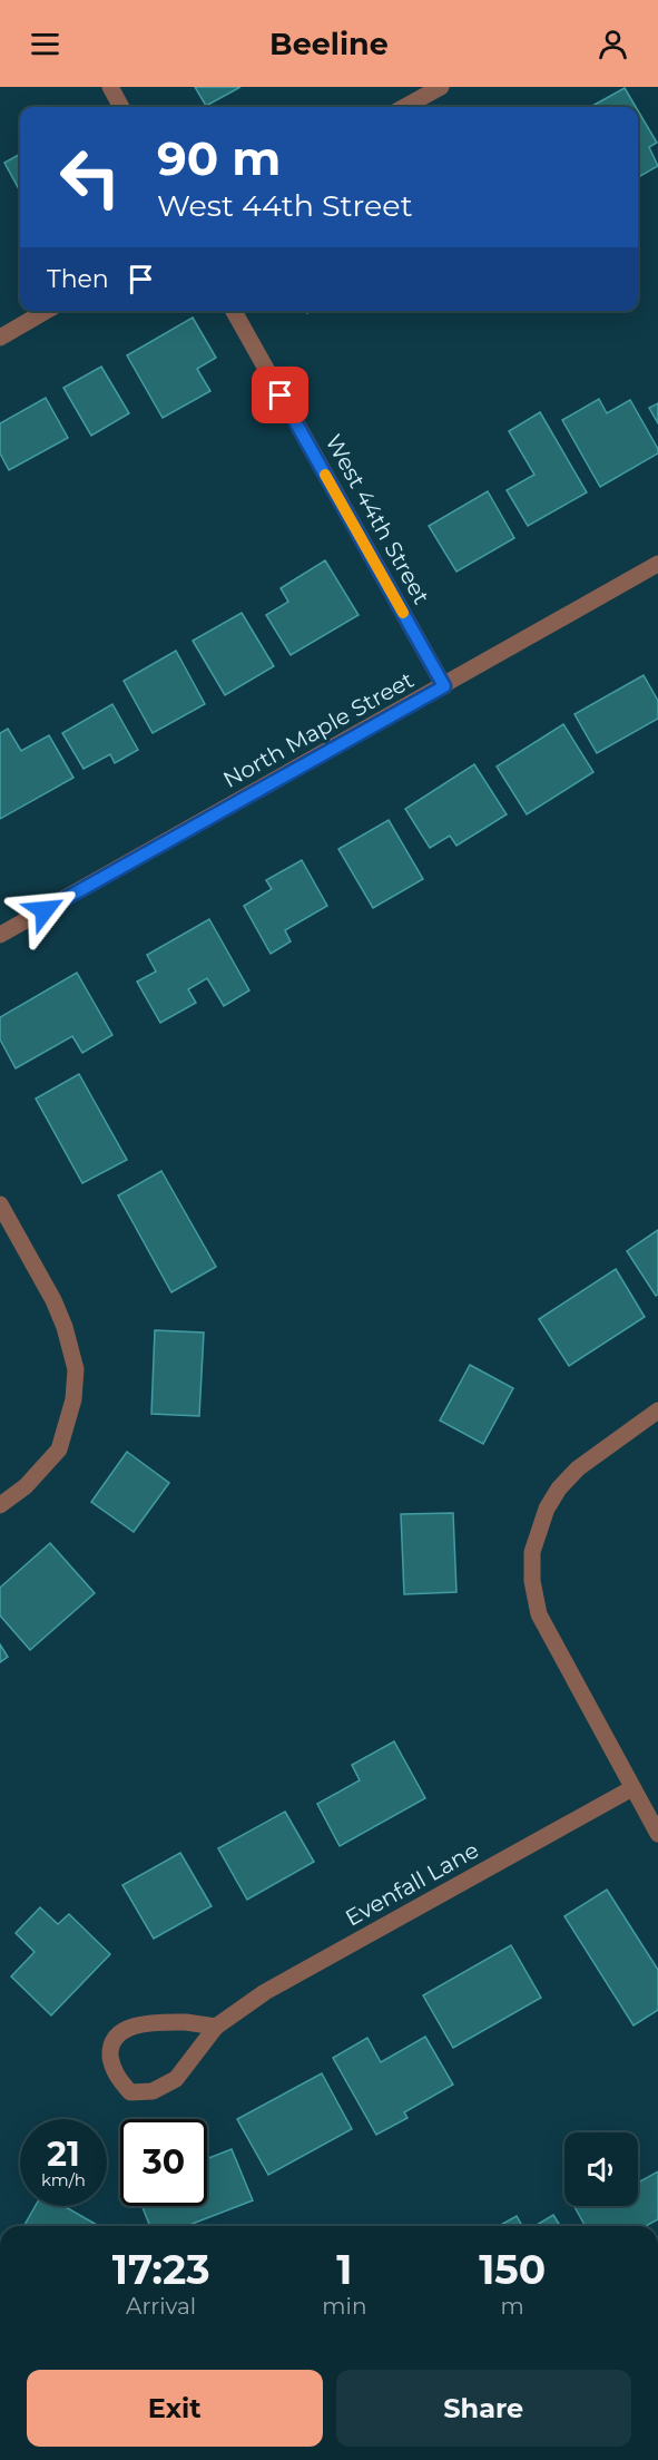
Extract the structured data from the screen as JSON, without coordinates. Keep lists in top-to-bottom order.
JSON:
{
  "streets": {
    "street": ["West 44th Street", "North Maple Street", "Evenfall Lane"]
  },
  "crossings": [
    ["West 44th Street", "North Maple Street"]
  ],
  "page": {
    "header": "Beeline",
    "turn": ["90 m", "West 44th Street"],
    "then": "Then",
    "speed": "21 km/h",
    "limit": "30",
    "eta": [
      "17:23",
      "Arrival",
      "1",
      "min",
      "150",
      "m"
    ],
    "buttons": ["Exit", "Share"]
  }
}
